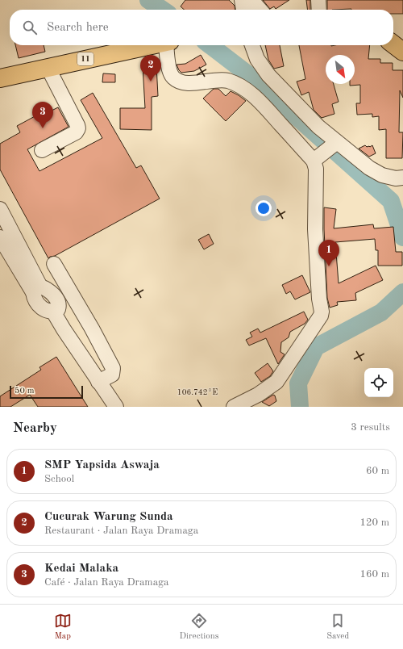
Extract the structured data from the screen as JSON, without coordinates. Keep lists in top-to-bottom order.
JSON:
{
  "streets": {
    "highway": ["11"]
  },
  "scale_bar": "50 m",
  "north": "bottom right",
  "page": {
    "search": "Search here",
    "pins": ["2", "3", "1"],
    "scale": "50 m",
    "heading": ["Nearby", "3 results"],
    "list": [
      {
        "mark": "1",
        "name": "SMP Yapsida Aswaja",
        "note": "School",
        "value": "60 m"
      },
      {
        "mark": "2",
        "name": "Cucurak Warung Sunda",
        "note": "Restaurant · Jalan Raya Dramaga",
        "value": "120 m"
      },
      {
        "mark": "3",
        "name": "Kedai Malaka",
        "note": "Café · Jalan Raya Dramaga",
        "value": "160 m"
      }
    ],
    "nav": ["Map", "Directions", "Saved"]
  },
  "coordinates": ["106.742°E"]
}
